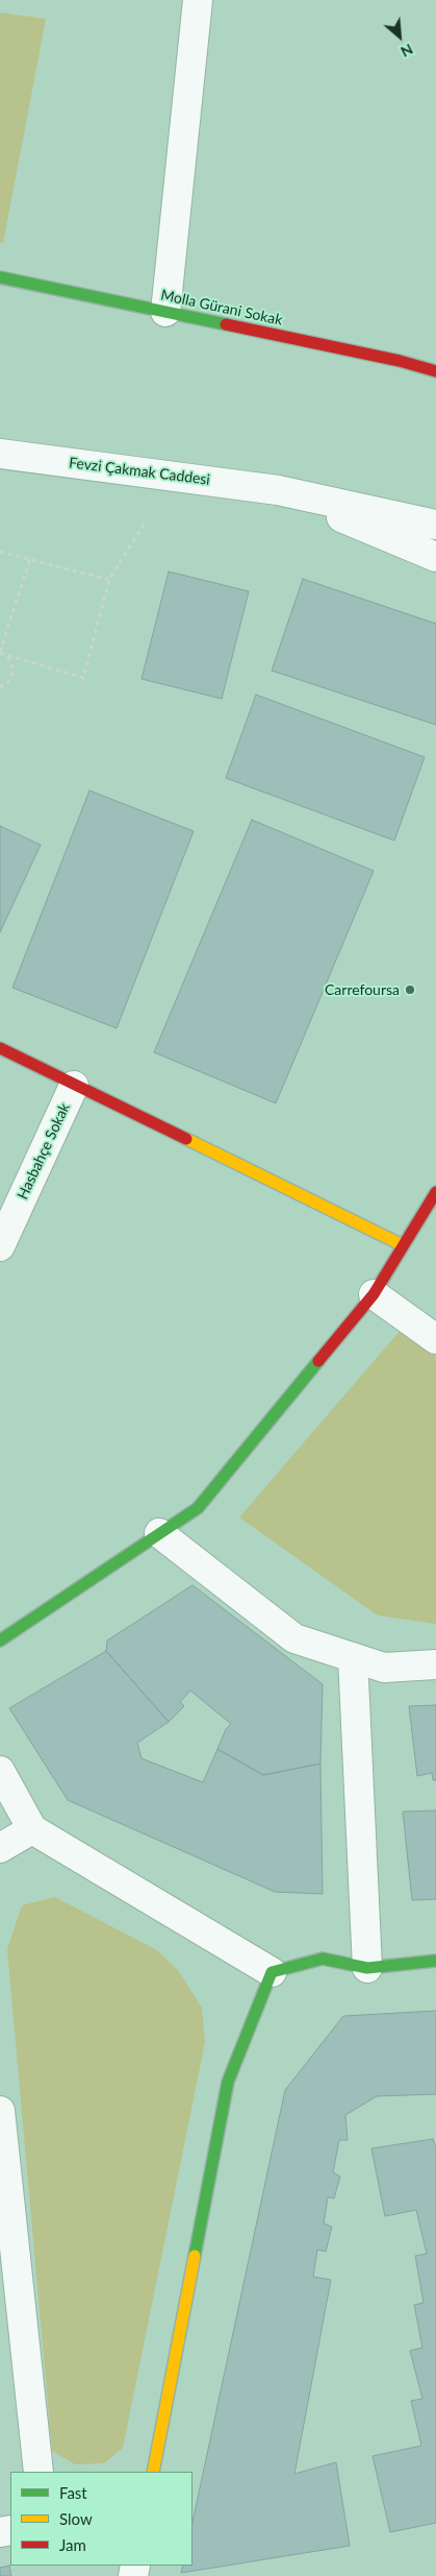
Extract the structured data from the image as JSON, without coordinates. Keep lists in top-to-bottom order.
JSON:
{
  "streets": {
    "street": ["Molla Gürani Sokak", "Fevzi Çakmak Caddesi", "Hasbahçe Sokak"]
  },
  "places": ["Carrefoursa"],
  "legend": ["Fast", "Slow", "Jam"],
  "north": "bottom right"
}
